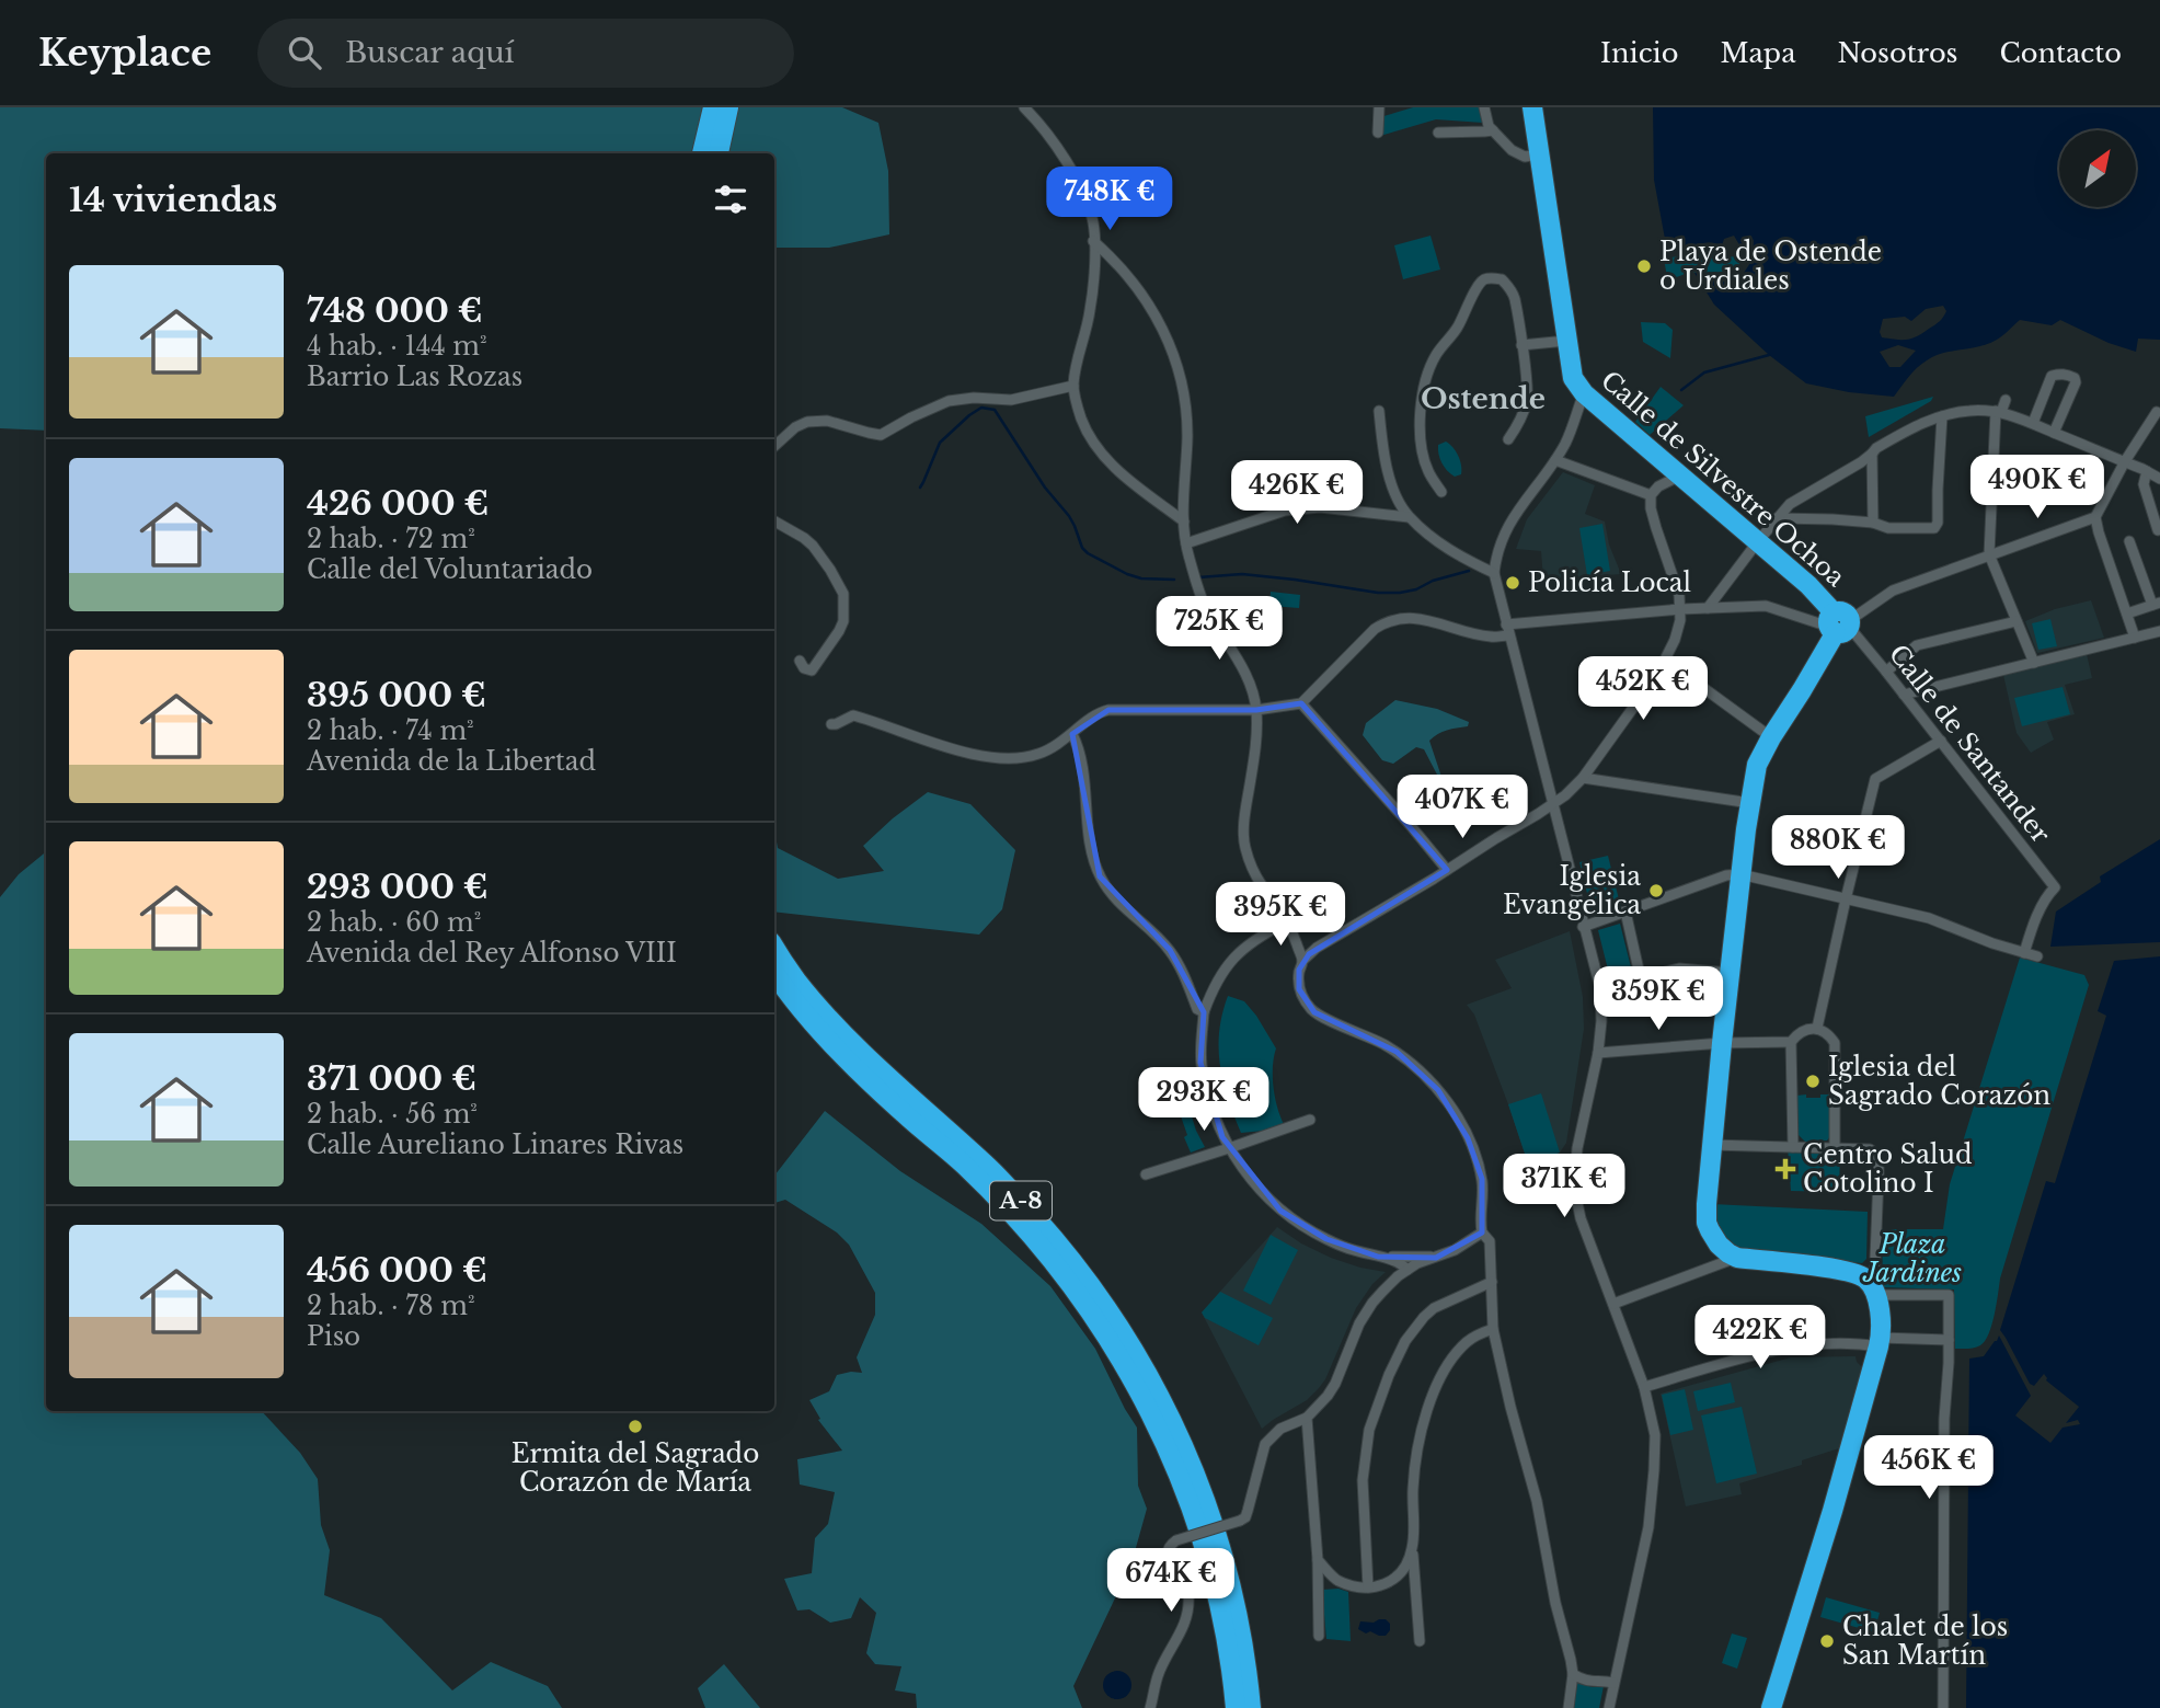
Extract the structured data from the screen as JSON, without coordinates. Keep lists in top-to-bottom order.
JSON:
{
  "streets": {
    "highway": ["Calle de Silvestre Ochoa", "A-8"],
    "street": ["Calle de Santander"]
  },
  "crossings": [
    ["Calle de Silvestre Ochoa", "Calle de Santander"]
  ],
  "districts": ["Ostende"],
  "parks": ["Plaza Jardines"],
  "places": {
    "other": [
      "Playa de Ostende o Urdiales",
      "Policía Local",
      "Iglesia Evangélica",
      "Iglesia del Sagrado Corazón",
      "Ermita del Sagrado Corazón de María",
      "Chalet de los San Martín"
    ],
    "health": ["Centro Salud Cotolino I"]
  },
  "north": "top right",
  "page": {
    "header": "Keyplace",
    "search": "Buscar aquí",
    "nav": [
      "Inicio",
      "Mapa",
      "Nosotros",
      "Contacto"
    ],
    "heading": "14 viviendas",
    "price": [
      "748K €",
      "490K €",
      "426K €",
      "725K €",
      "452K €",
      "407K €",
      "880K €",
      "395K €",
      "359K €",
      "293K €",
      "371K €",
      "422K €",
      "456K €",
      "674K €"
    ],
    "list": [
      {
        "name": "748 000 €",
        "note": "4 hab. · 144 m² · Barrio Las Rozas"
      },
      {
        "name": "426 000 €",
        "note": "2 hab. · 72 m² · Calle del Voluntariado"
      },
      {
        "name": "395 000 €",
        "note": "2 hab. · 74 m² · Avenida de la Libertad"
      },
      {
        "name": "293 000 €",
        "note": "2 hab. · 60 m² · Avenida del Rey Alfonso VIII"
      },
      {
        "name": "371 000 €",
        "note": "2 hab. · 56 m² · Calle Aureliano Linares Rivas"
      },
      {
        "name": "456 000 €",
        "note": "2 hab. · 78 m² · Piso"
      }
    ]
  }
}
